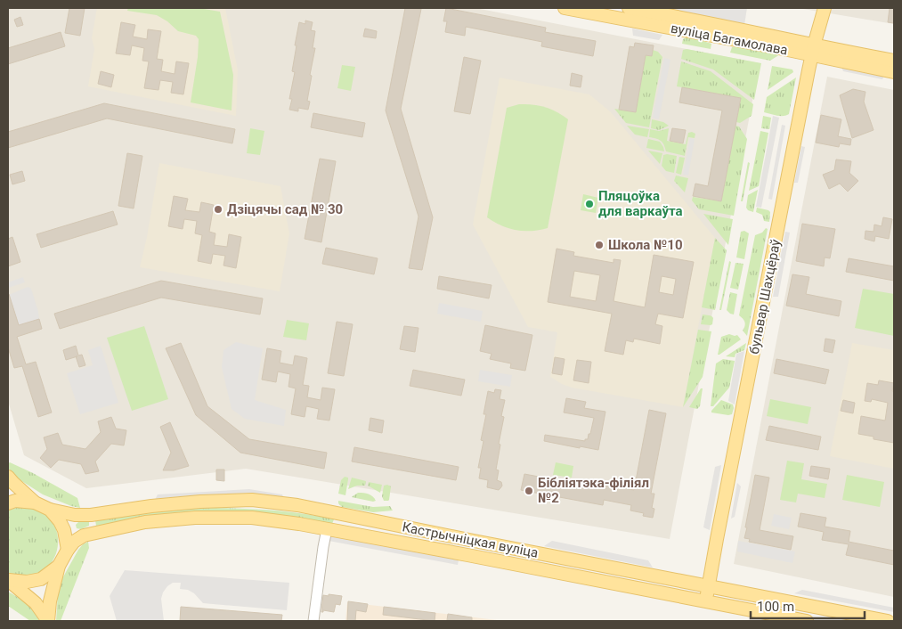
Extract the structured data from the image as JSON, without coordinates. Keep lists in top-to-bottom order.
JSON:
{
  "streets": {
    "main road": ["вуліца Багамолава", "бульвар Шахцёраў", "Кастрычніцкая вуліца"]
  },
  "crossings": [
    ["вуліца Багамолава", "бульвар Шахцёраў"],
    ["бульвар Шахцёраў", "Кастрычніцкая вуліца"]
  ],
  "places": [
    "Пляцоўка для варкаўта",
    "Дзіцячы сад № 30",
    "Школа №10",
    "Бібліятэка-філіял №2"
  ],
  "scale_bar": "100 m"
}
